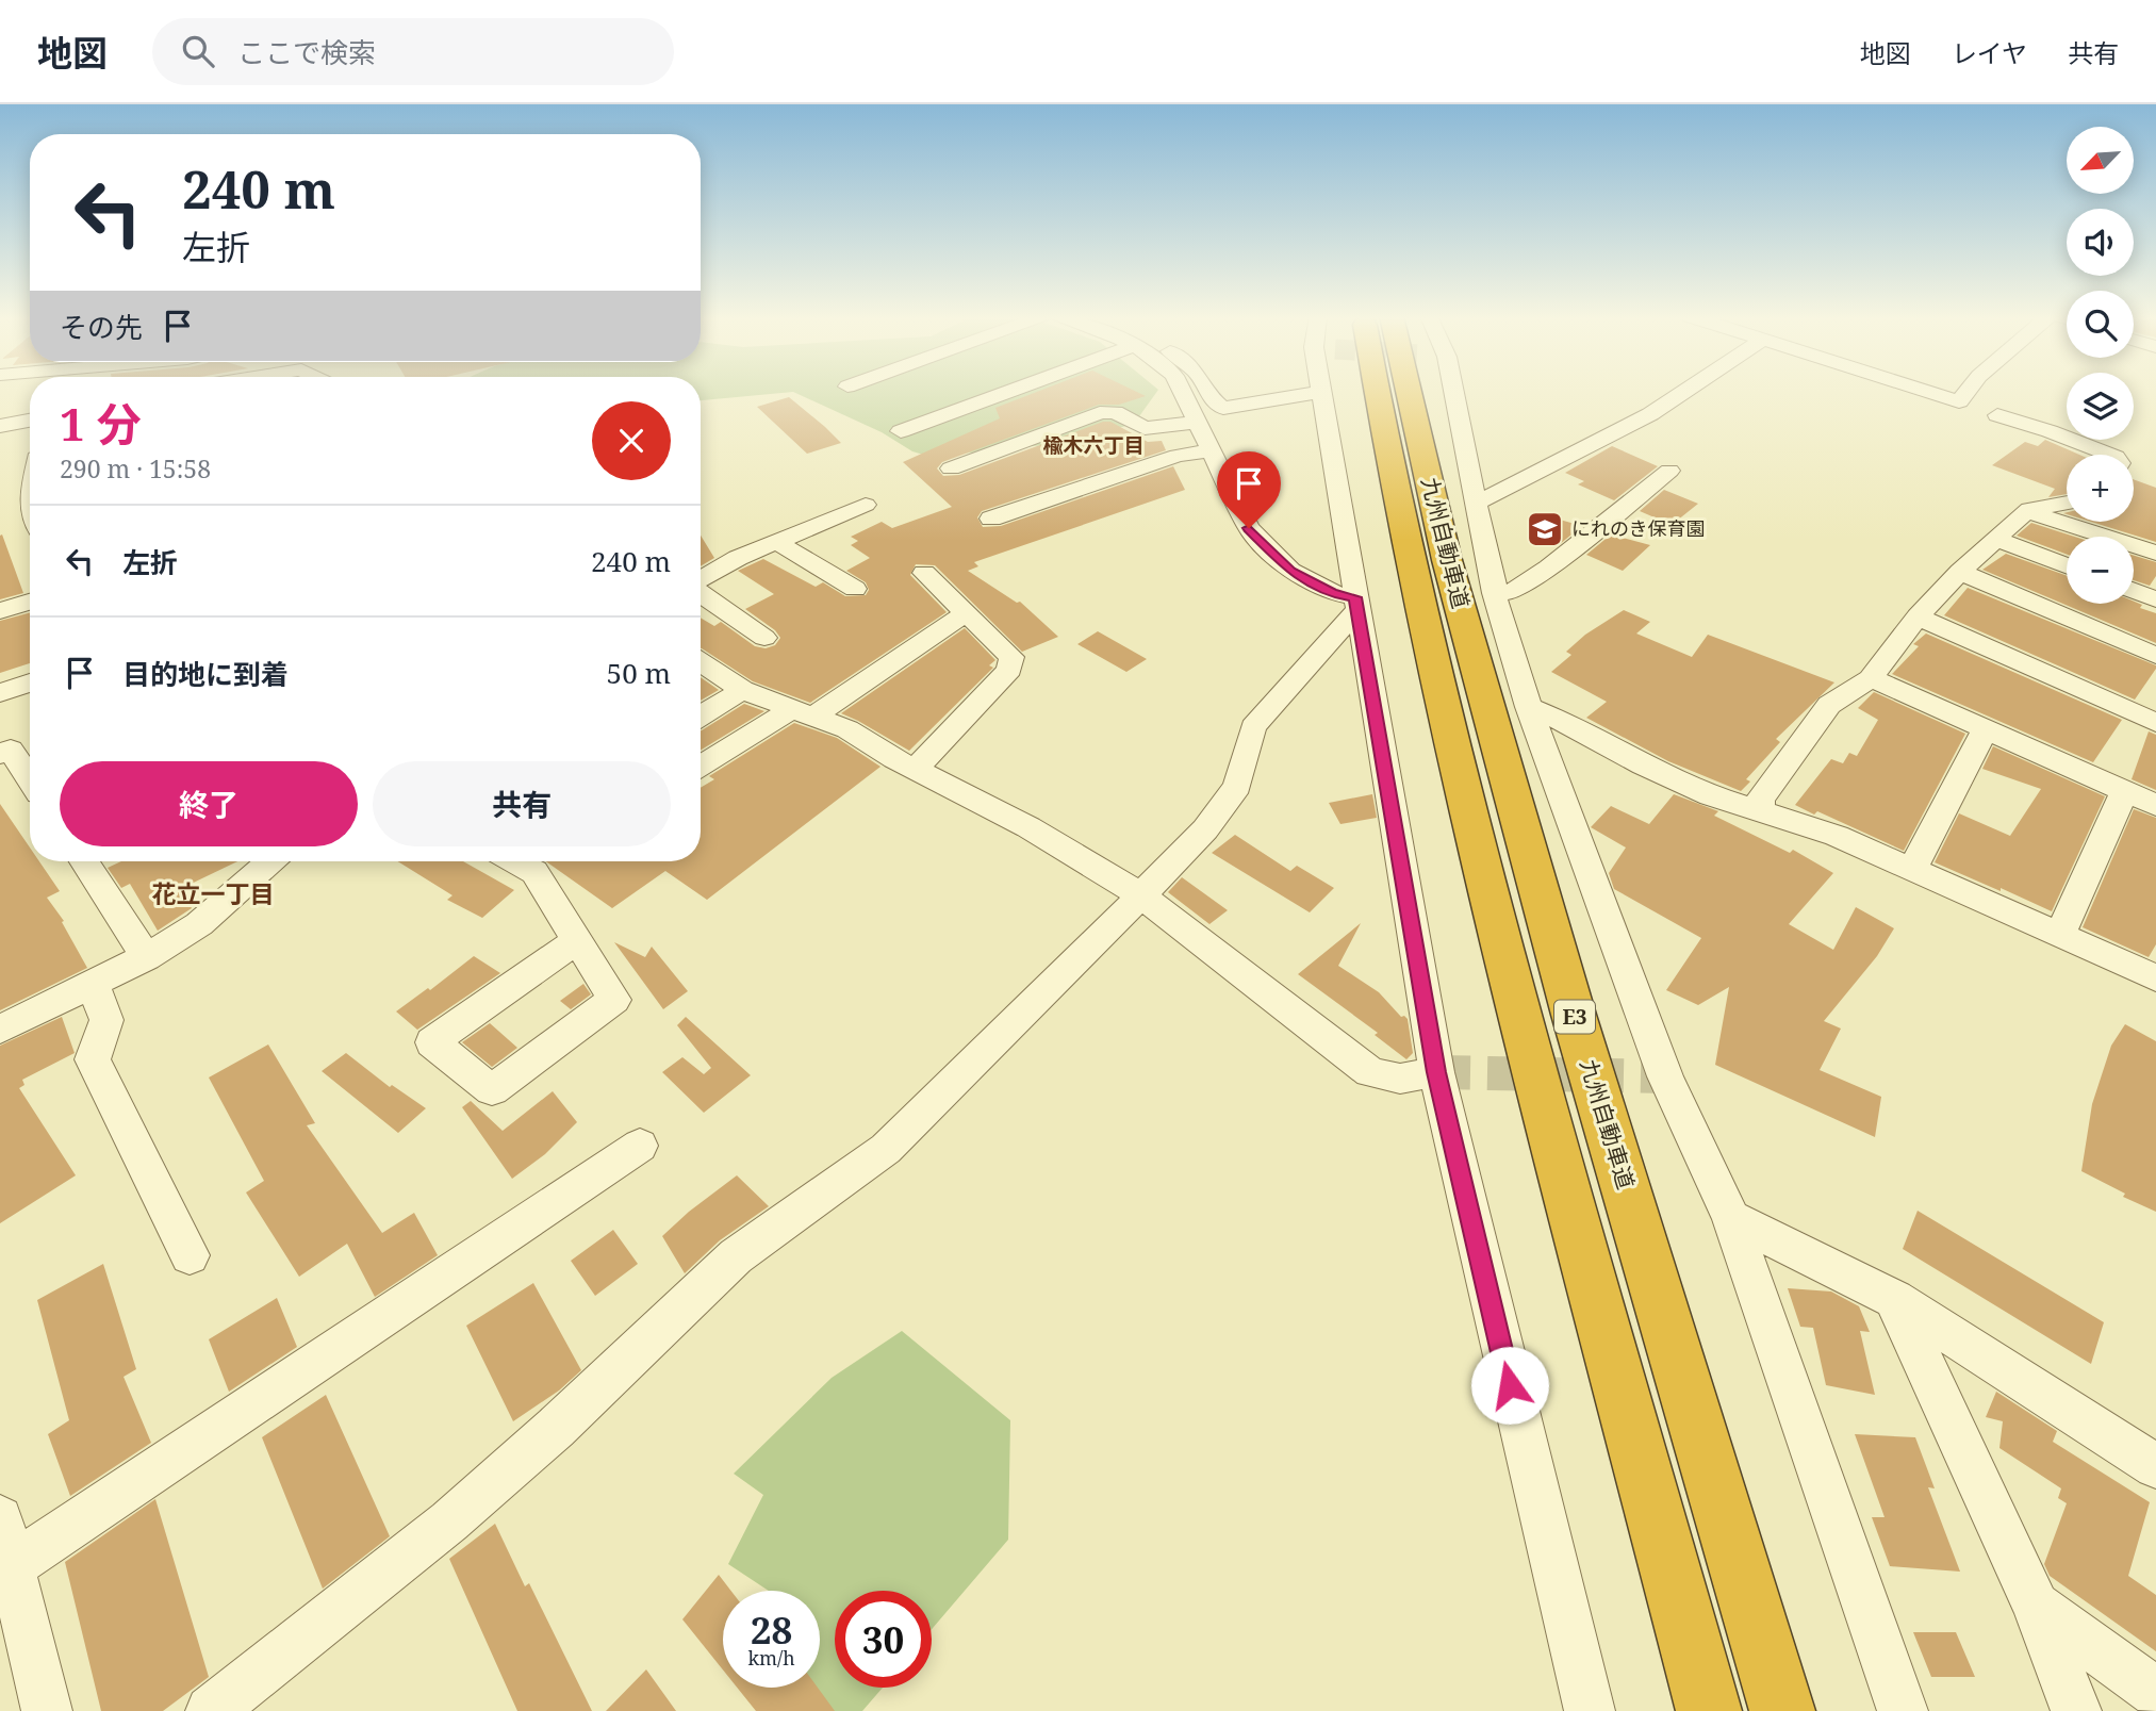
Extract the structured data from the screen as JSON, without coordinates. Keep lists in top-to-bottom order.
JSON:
{
  "streets": {
    "highway": ["九州自動車道", "E3"]
  },
  "districts": ["楡木六丁目", "花立一丁目"],
  "places": {
    "school or university": ["にれのき保育園"]
  },
  "north": "bottom left",
  "page": {
    "header": "地図",
    "search": "ここで検索",
    "nav": ["地図", "レイヤ", "共有"],
    "map_buttons": ["+", "−"],
    "turn": ["240 m", "左折"],
    "then": "その先",
    "heading": ["1 分", "290 m · 15:58"],
    "list": [
      {
        "name": "左折",
        "value": "240 m"
      },
      {
        "name": "目的地に到着",
        "value": "50 m"
      }
    ],
    "buttons": ["終了", "共有"],
    "speed": "28 km/h",
    "limit": "30"
  }
}
